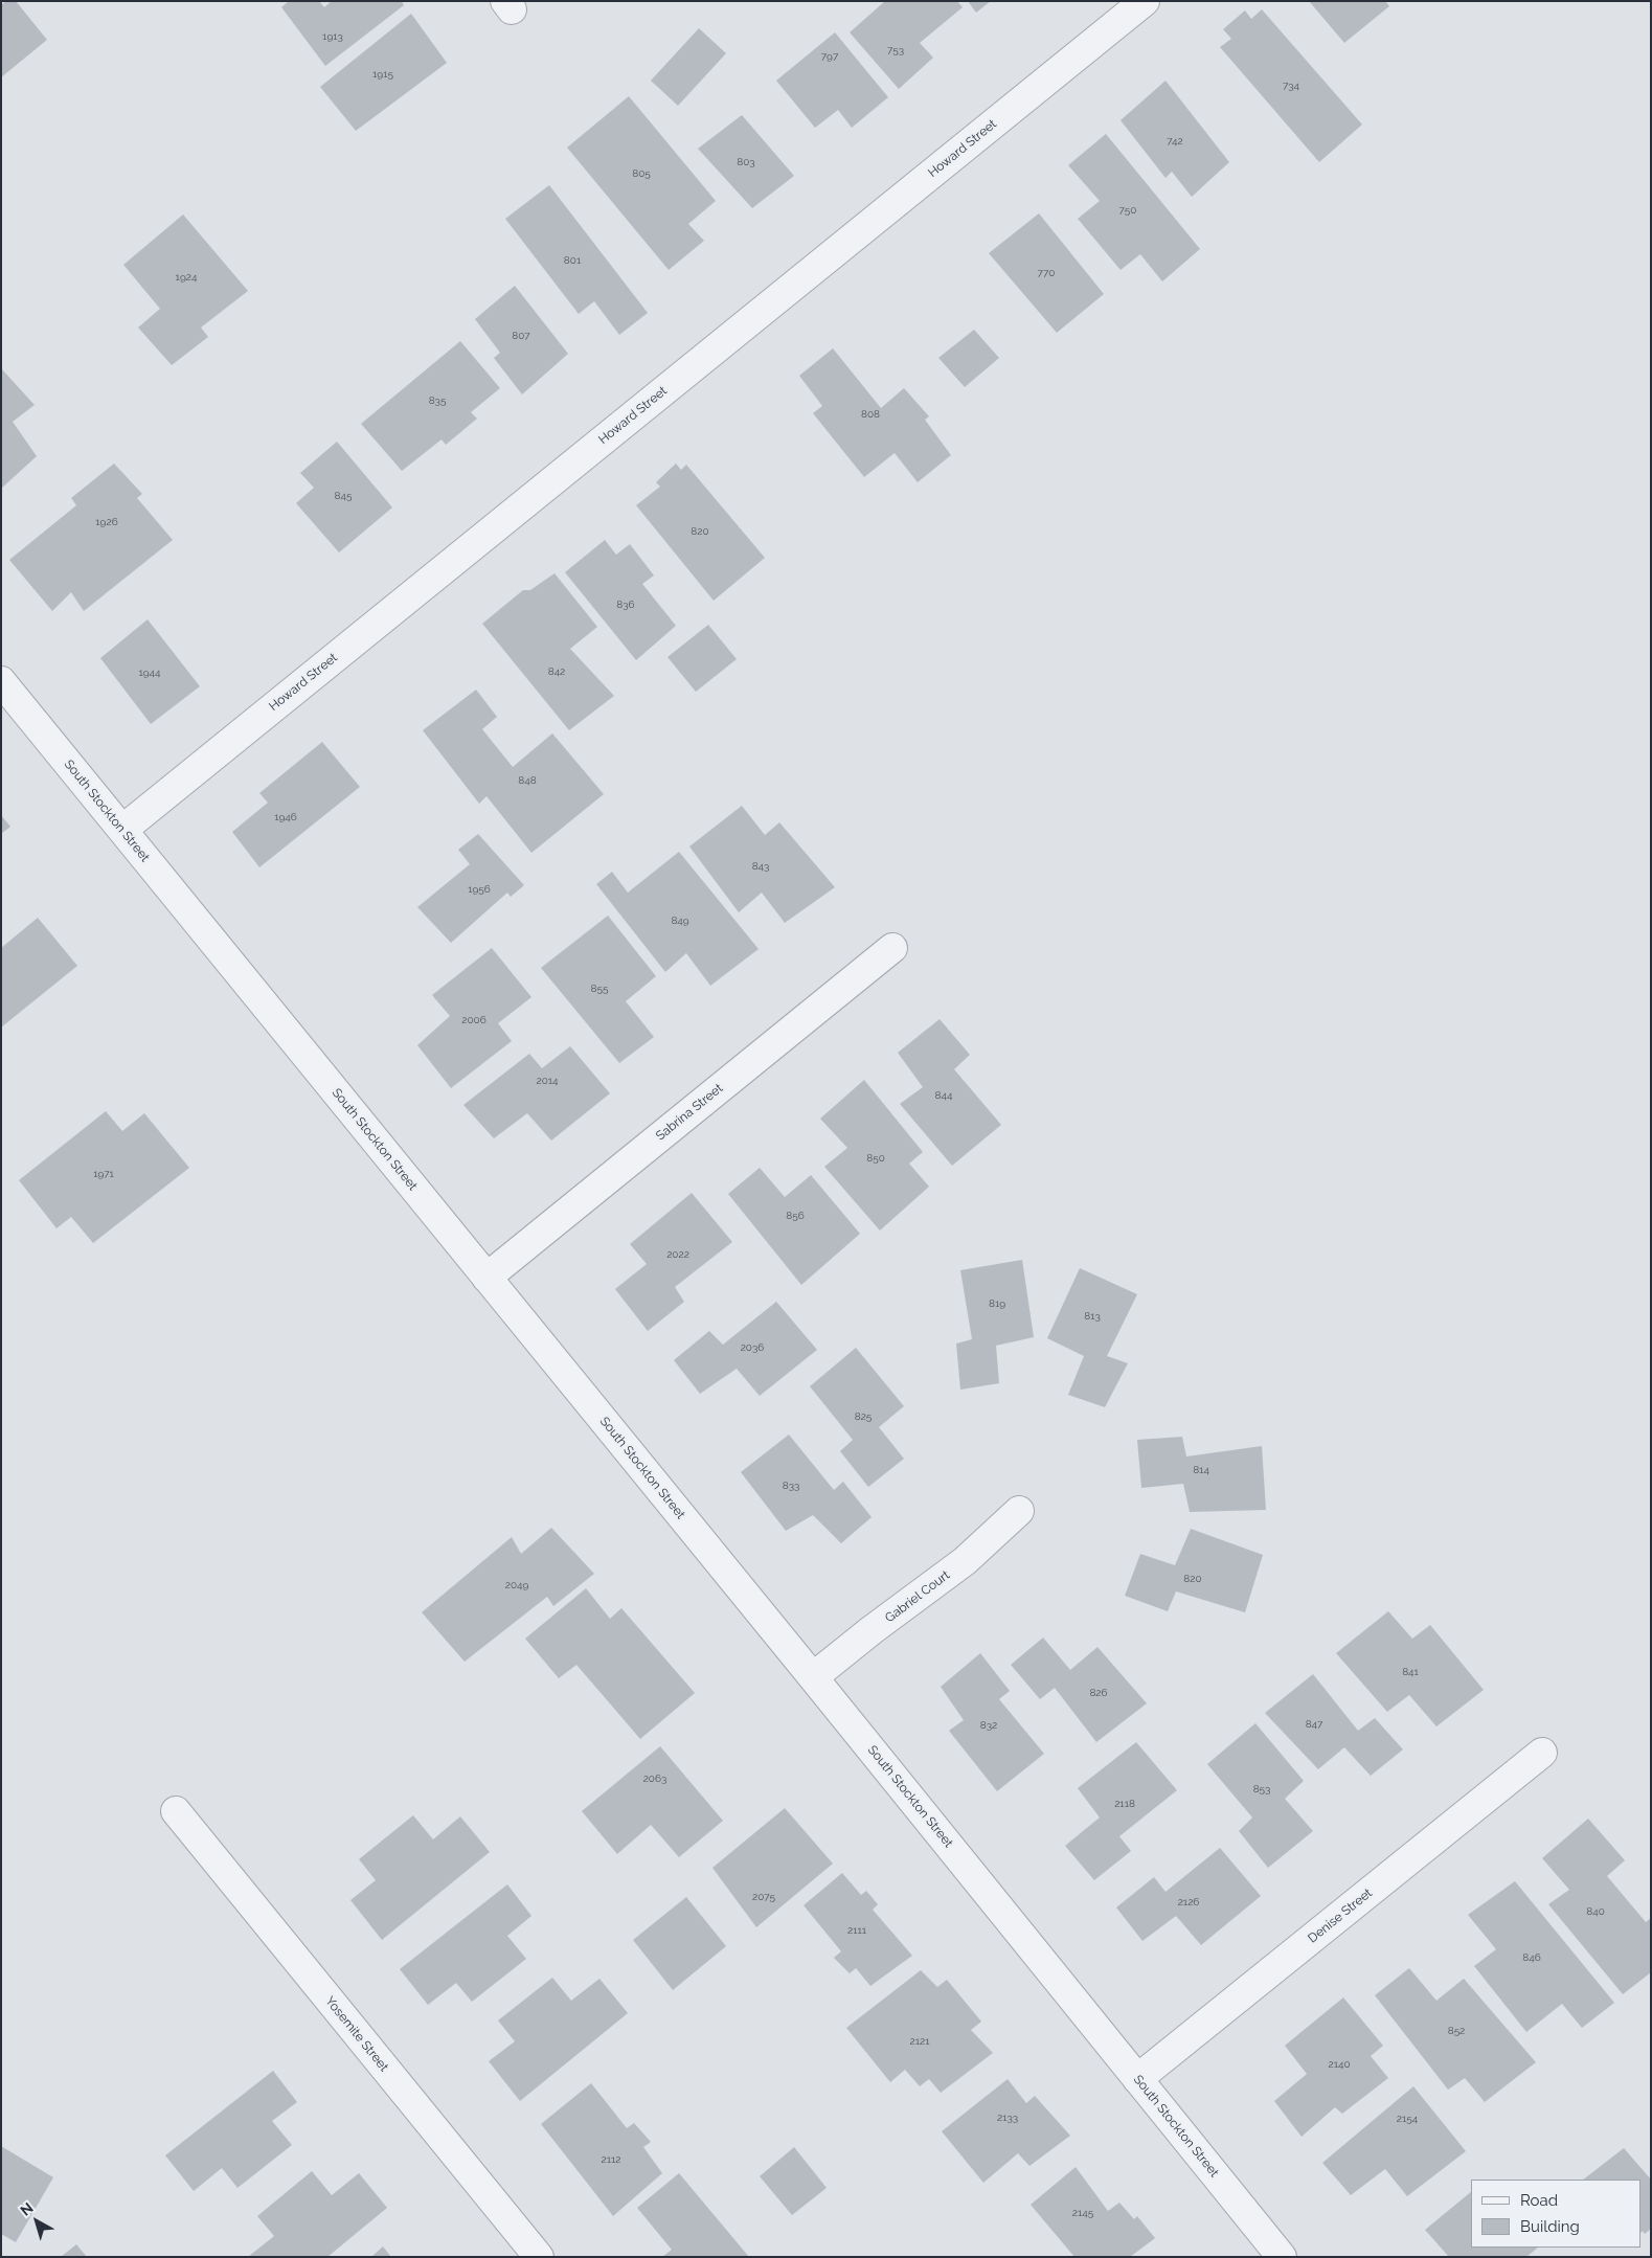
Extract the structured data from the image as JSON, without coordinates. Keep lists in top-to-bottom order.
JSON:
{
  "streets": {
    "street": [
      "Howard Street",
      "South Stockton Street",
      "Sabrina Street",
      "Gabriel Court",
      "Denise Street",
      "Yosemite Street"
    ]
  },
  "crossings": [
    ["Howard Street", "South Stockton Street"],
    ["South Stockton Street", "Sabrina Street"],
    ["South Stockton Street", "Gabriel Court"],
    ["South Stockton Street", "Denise Street"]
  ],
  "house_numbers": [
    "1913",
    "753",
    "797",
    "1915",
    "734",
    "742",
    "803",
    "805",
    "750",
    "801",
    "770",
    "1924",
    "807",
    "835",
    "808",
    "845",
    "1926",
    "820",
    "836",
    "842",
    "1944",
    "848",
    "1946",
    "843",
    "1956",
    "849",
    "855",
    "2006",
    "2014",
    "844",
    "850",
    "1971",
    "856",
    "2022",
    "819",
    "813",
    "2036",
    "825",
    "814",
    "833",
    "820",
    "2049",
    "841",
    "826",
    "847",
    "832",
    "2063",
    "853",
    "2118",
    "2075",
    "2126",
    "840",
    "2111",
    "846",
    "852",
    "2121",
    "2140",
    "2133",
    "2154",
    "2112",
    "2145"
  ],
  "legend": ["Road", "Building"],
  "north": "top left"
}
